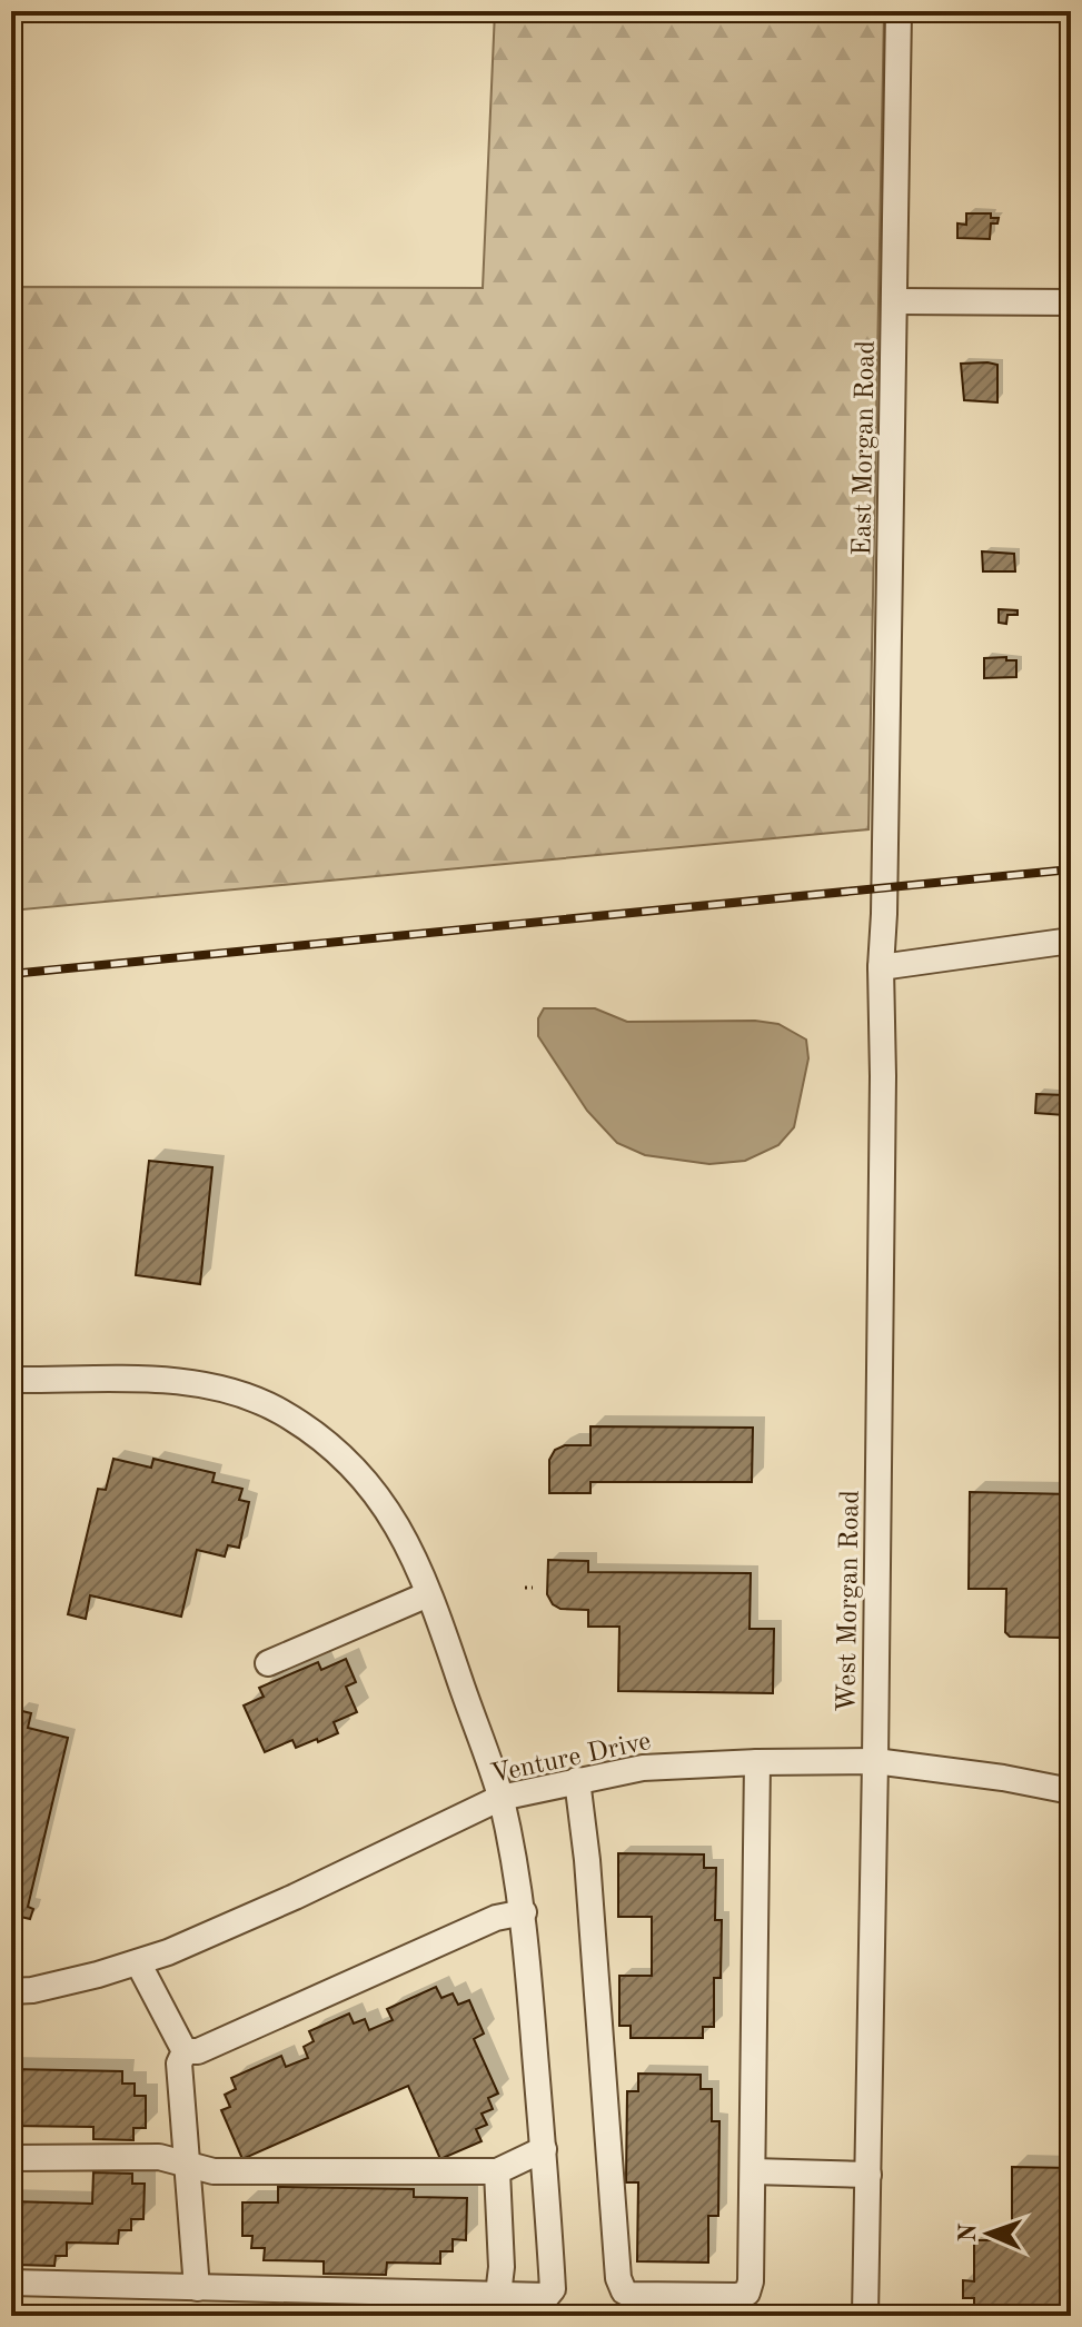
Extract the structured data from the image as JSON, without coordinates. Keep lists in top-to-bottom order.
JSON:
{
  "streets": {
    "street": ["East Morgan Road", "West Morgan Road", "Venture Drive"]
  },
  "crossings": [
    ["East Morgan Road", "West Morgan Road"],
    ["West Morgan Road", "Venture Drive"]
  ],
  "north": "left"
}
